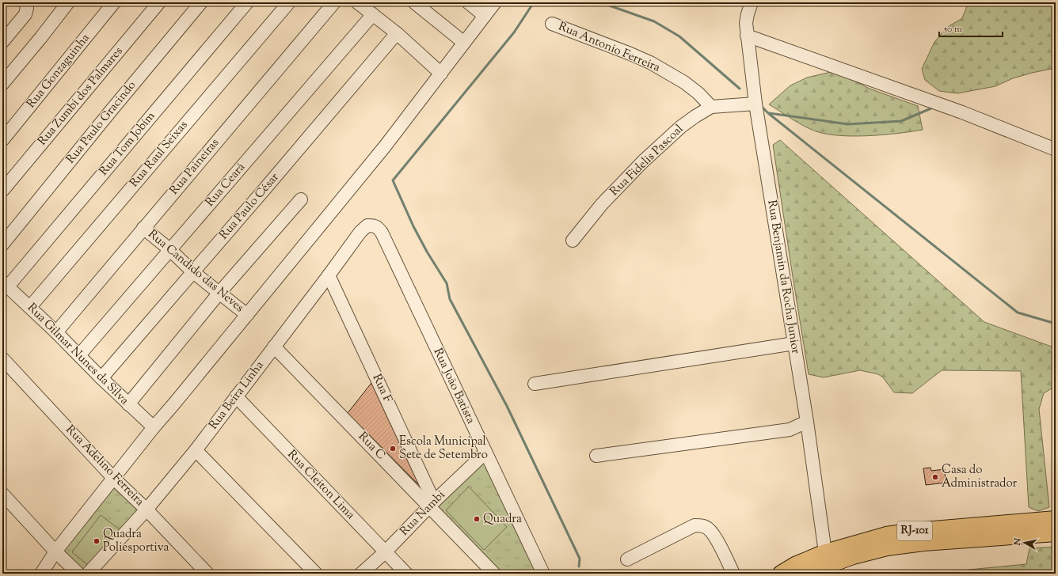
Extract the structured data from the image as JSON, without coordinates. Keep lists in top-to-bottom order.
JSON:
{
  "streets": {
    "main road": ["RJ-101"],
    "street": [
      "Rua Antonio Ferreira",
      "Rua Gonzaguinha",
      "Rua Zumbi dos Palmares",
      "Rua Paulo Gracindo",
      "Rua Tom Jobim",
      "Rua Raul Seixas",
      "Rua Fidelis Pascoal",
      "Rua Paineiras",
      "Rua Ceará",
      "Rua Paulo César",
      "Rua Candido das Neves",
      "Rua Benjamin da Rocha Junior",
      "Rua Gilmar Nunes da Silva",
      "Rua Joāo Batista",
      "Rua F",
      "Rua Beira Linha",
      "Rua C",
      "Rua Adelino Ferreira",
      "Rua Cleiton Lima",
      "Rua Nambi"
    ]
  },
  "crossings": [
    ["Rua Antonio Ferreira", "Rua Fidelis Pascoal"],
    ["Rua Tom Jobim", "Rua Gilmar Nunes da Silva"],
    ["Rua Raul Seixas", "Rua Gilmar Nunes da Silva"],
    ["Rua Fidelis Pascoal", "Rua Benjamin da Rocha Junior"],
    ["Rua Paineiras", "Rua Candido das Neves"],
    ["Rua Paineiras", "Rua Gilmar Nunes da Silva"],
    ["Rua Ceará", "Rua Candido das Neves"],
    ["Rua Ceará", "Rua Gilmar Nunes da Silva"],
    ["Rua Paulo César", "Rua Candido das Neves"],
    ["Rua Paulo César", "Rua Gilmar Nunes da Silva"],
    ["Rua Benjamin da Rocha Junior", "RJ-101"],
    ["Rua Joāo Batista", "Rua Beira Linha"],
    ["Rua Joāo Batista", "Rua Nambi"],
    ["Rua F", "Rua Beira Linha"],
    ["Rua F", "Rua C"],
    ["Rua F", "Rua Nambi"],
    ["Rua Beira Linha", "Rua C"],
    ["Rua Beira Linha", "Rua Adelino Ferreira"],
    ["Rua Beira Linha", "Rua Cleiton Lima"],
    ["Rua C", "Rua Nambi"],
    ["Rua Cleiton Lima", "Rua Nambi"]
  ],
  "places": [
    "Escola Municipal Sete de Setembro",
    "Casa do Administrador",
    "Quadra",
    "Quadra Poliesportiva"
  ],
  "scale_bar": "50 m",
  "north": "left"
}
